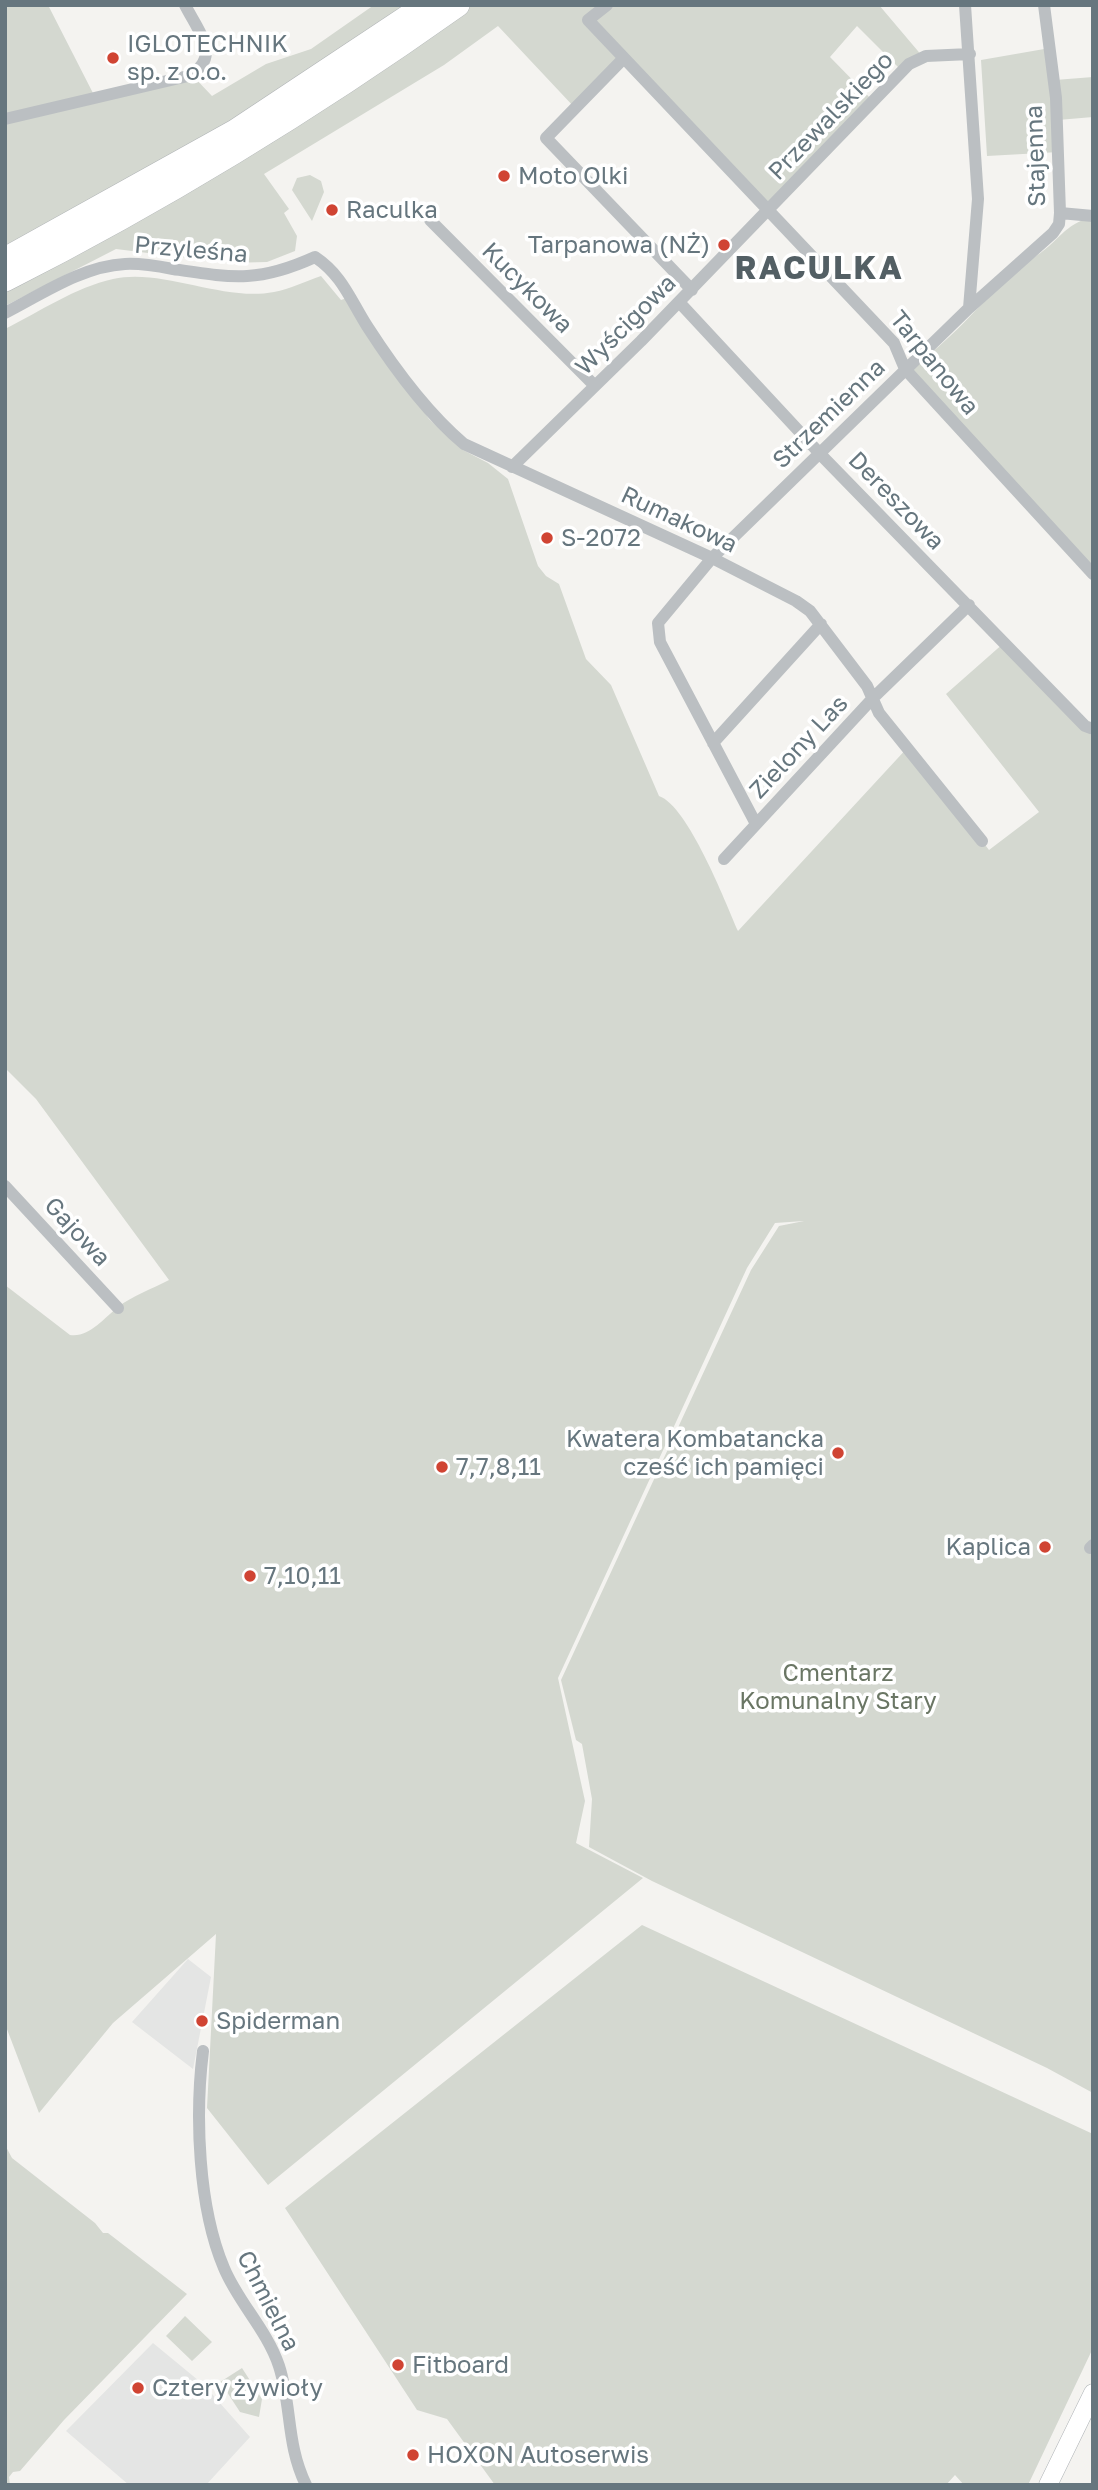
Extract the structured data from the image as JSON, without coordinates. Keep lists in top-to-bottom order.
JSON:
{
  "streets": {
    "street": [
      "Przewalskiego",
      "Stajenna",
      "Przyleśna",
      "Kucykowa",
      "Wyścigowa",
      "Tarpanowa",
      "Strzemienna",
      "Dereszowa",
      "Rumakowa",
      "Zielony Las",
      "Gajowa",
      "Chmielna"
    ]
  },
  "crossings": [
    ["Przewalskiego", "Wyścigowa"],
    ["Przewalskiego", "Tarpanowa"],
    ["Stajenna", "Strzemienna"],
    ["Przyleśna", "Rumakowa"],
    ["Kucykowa", "Wyścigowa"],
    ["Wyścigowa", "Tarpanowa"],
    ["Wyścigowa", "Dereszowa"],
    ["Wyścigowa", "Rumakowa"],
    ["Tarpanowa", "Strzemienna"],
    ["Strzemienna", "Dereszowa"],
    ["Strzemienna", "Rumakowa"],
    ["Strzemienna", "Zielony Las"],
    ["Rumakowa", "Zielony Las"]
  ],
  "districts": ["RACULKA"],
  "parks": ["Cmentarz Komunalny Stary"],
  "places": [
    "IGLOTECHNIK sp. z o.o.",
    "Moto Olki",
    "Raculka",
    "Tarpanowa (NŻ)",
    "S-2072",
    "Kwatera Kombatancka cześć ich pamięci",
    "7,7,8,11",
    "Kaplica",
    "7,10,11",
    "Spiderman",
    "Fitboard",
    "Cztery żywioły",
    "HOXON Autoserwis"
  ]
}
